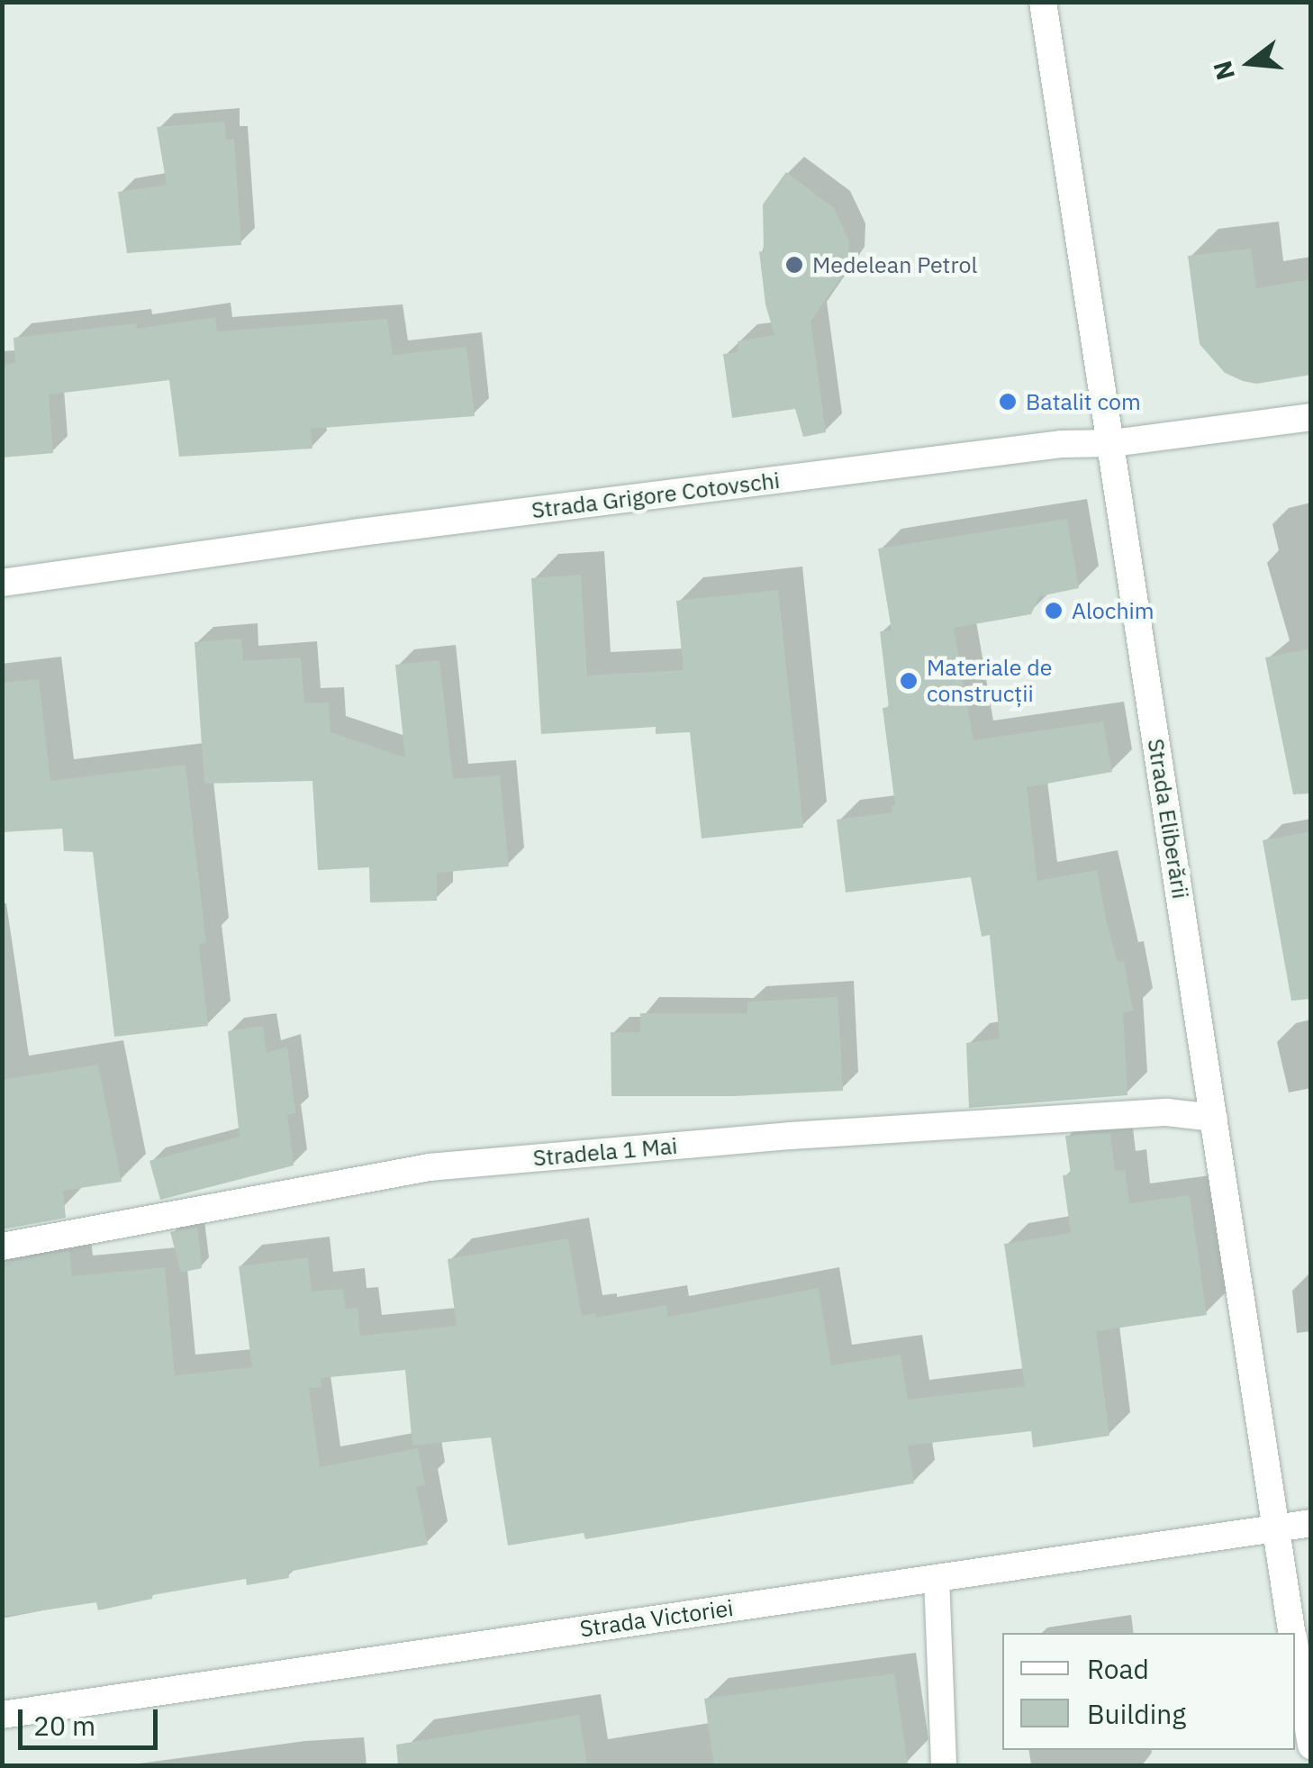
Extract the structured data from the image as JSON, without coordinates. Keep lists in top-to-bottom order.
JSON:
{
  "streets": {
    "street": [
      "Strada Grigore Cotovschi",
      "Strada Eliberării",
      "Stradela 1 Mai",
      "Strada Victoriei"
    ]
  },
  "crossings": [
    ["Strada Grigore Cotovschi", "Strada Eliberării"],
    ["Strada Eliberării", "Stradela 1 Mai"],
    ["Strada Eliberării", "Strada Victoriei"]
  ],
  "places": [
    "Medelean Petrol",
    "Batalit com",
    "Alochim",
    "Materiale de construcții"
  ],
  "legend": ["Road", "Building"],
  "scale_bar": "20 m",
  "north": "left"
}
